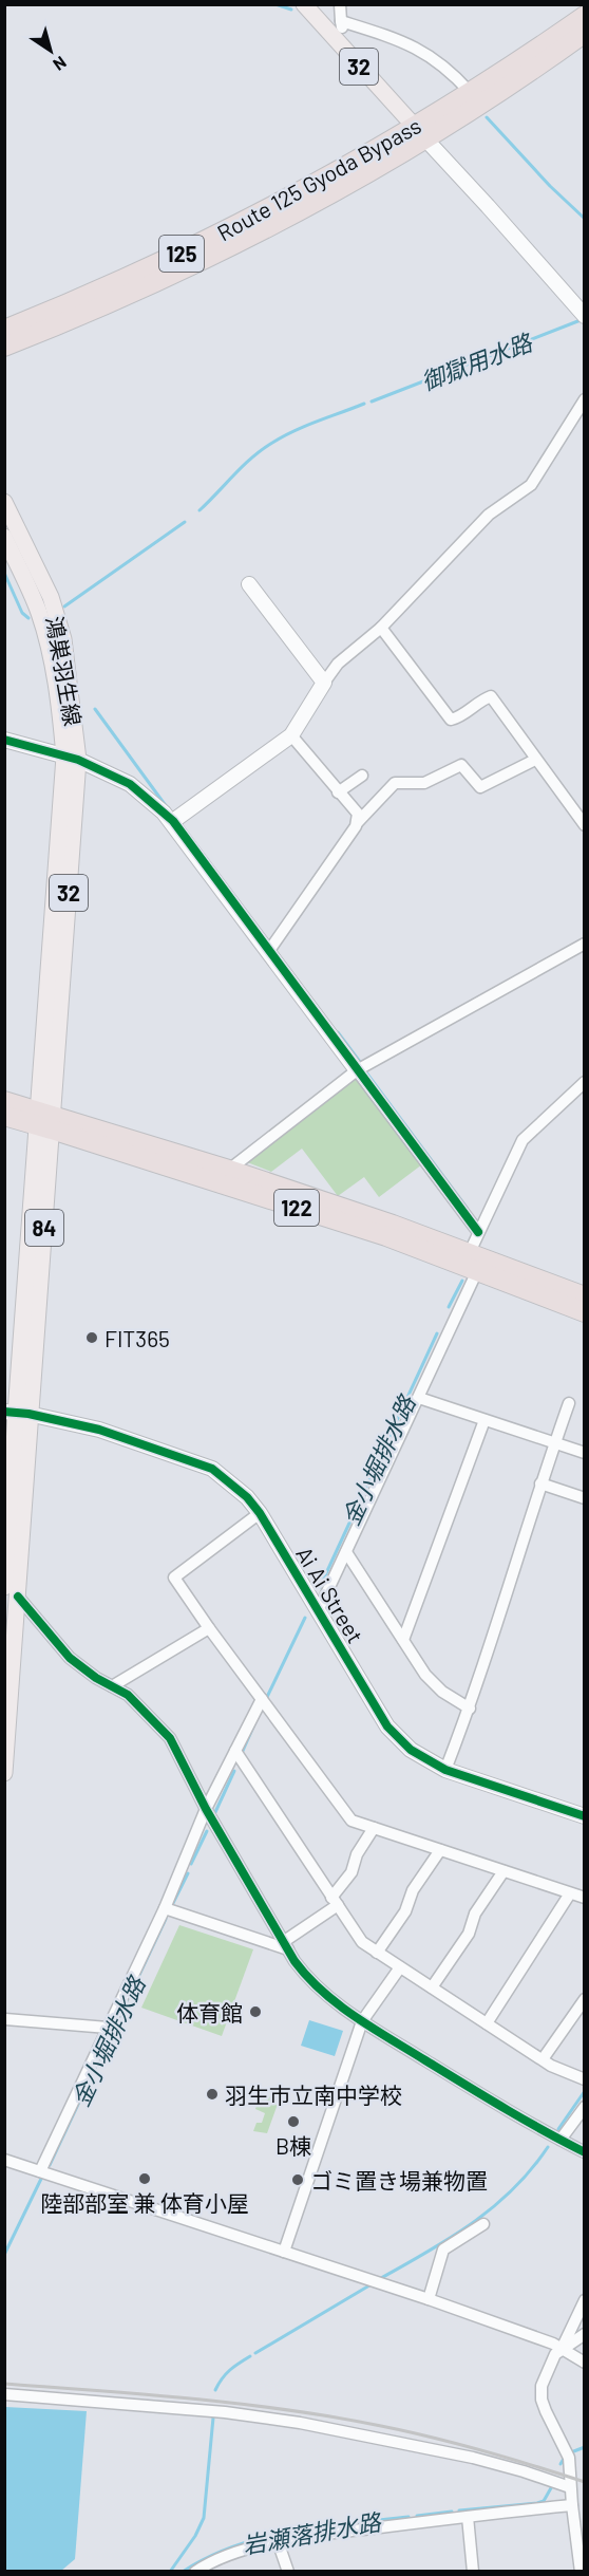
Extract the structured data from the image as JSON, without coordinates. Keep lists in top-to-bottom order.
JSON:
{
  "streets": {
    "highway": ["Route 125 Gyoda Bypass", "125", "122"],
    "main road": ["32", "鴻巣羽生線", "84"],
    "street": ["Ai Ai Street"]
  },
  "crossings": [
    ["32", "Route 125 Gyoda Bypass"],
    ["鴻巣羽生線", "122"],
    ["鴻巣羽生線", "84"],
    ["122", "84"],
    ["84", "Ai Ai Street"]
  ],
  "water": ["御獄用水路", "金小堀排水路", "岩瀬落排水路"],
  "places": [
    "FIT365",
    "体育館",
    "羽生市立南中学校",
    "B棟",
    "陸部部室 兼 体育小屋",
    "ゴミ置き場兼物置"
  ],
  "north": "bottom right"
}
